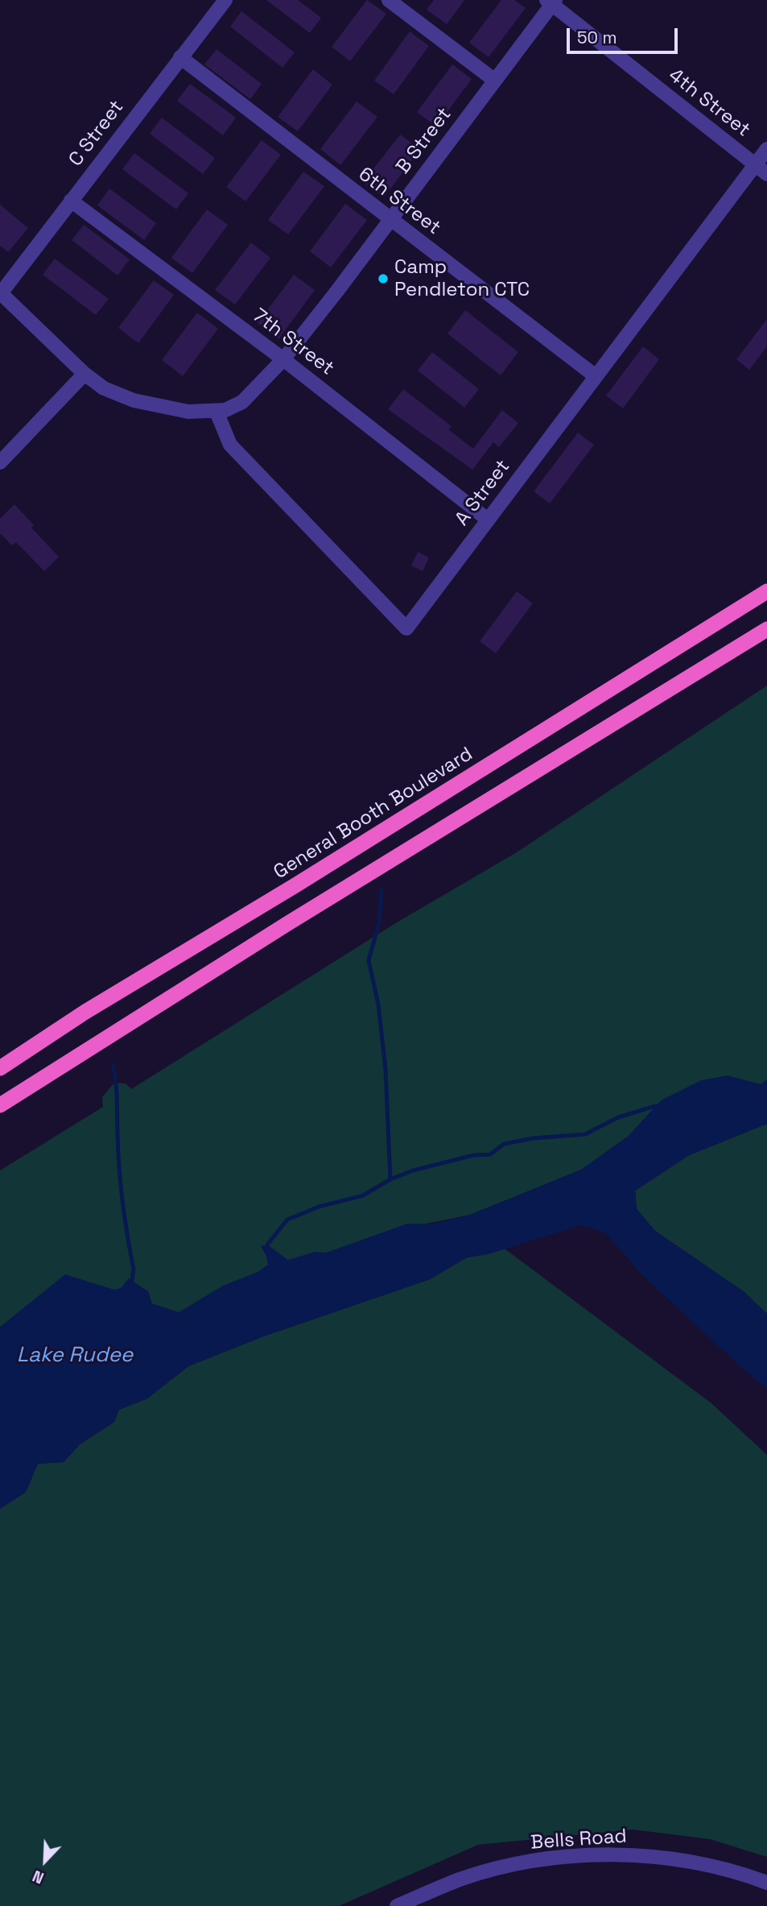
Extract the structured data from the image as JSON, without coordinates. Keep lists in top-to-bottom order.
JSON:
{
  "streets": {
    "highway": ["General Booth Boulevard"],
    "street": [
      "4th Street",
      "C Street",
      "B Street",
      "6th Street",
      "7th Street",
      "A Street",
      "Bells Road"
    ]
  },
  "crossings": [
    ["4th Street", "B Street"],
    ["4th Street", "A Street"],
    ["C Street", "6th Street"],
    ["C Street", "7th Street"],
    ["B Street", "6th Street"],
    ["B Street", "7th Street"],
    ["B Street", "A Street"],
    ["6th Street", "A Street"],
    ["7th Street", "A Street"]
  ],
  "water": ["Lake Rudee"],
  "places": ["Camp Pendleton CTC"],
  "scale_bar": "50 m",
  "north": "bottom left"
}
